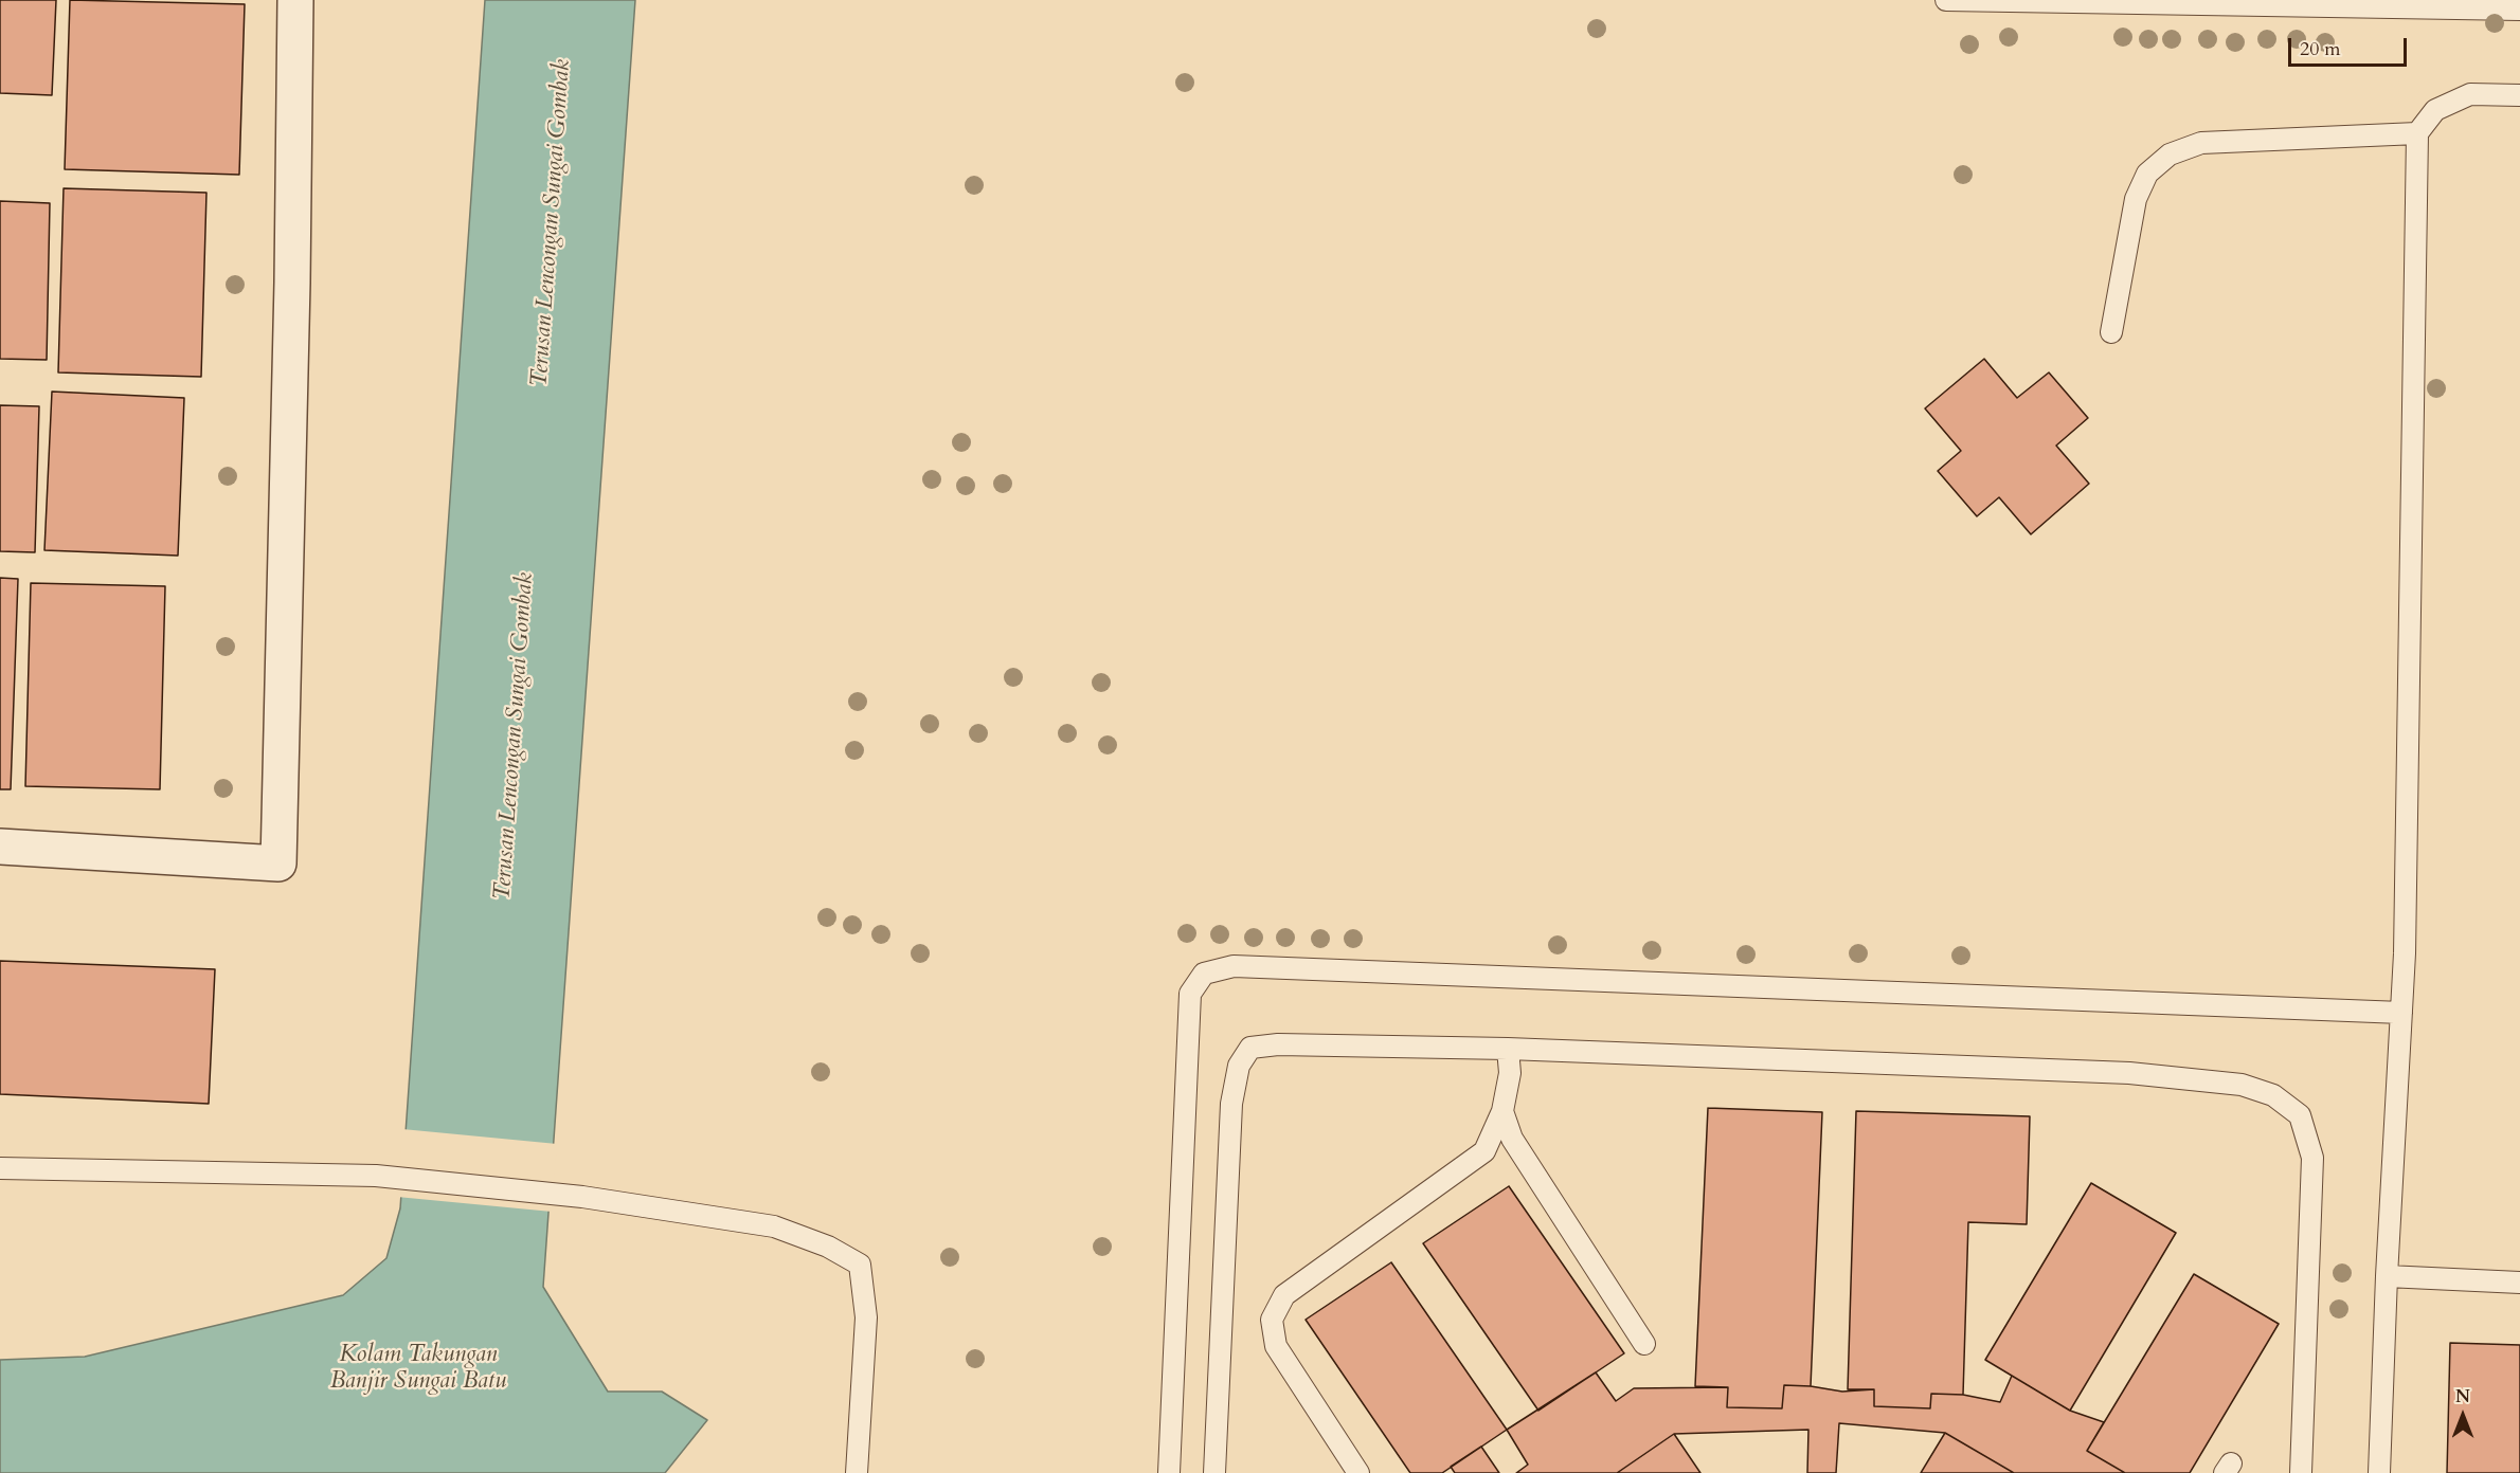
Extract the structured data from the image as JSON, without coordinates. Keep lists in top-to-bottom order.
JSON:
{
  "water": ["Terusan Lencongan Sungai Gombak", "Kolam Takungan Banjir Sungai Batu"],
  "scale_bar": "20 m",
  "north": "top"
}
